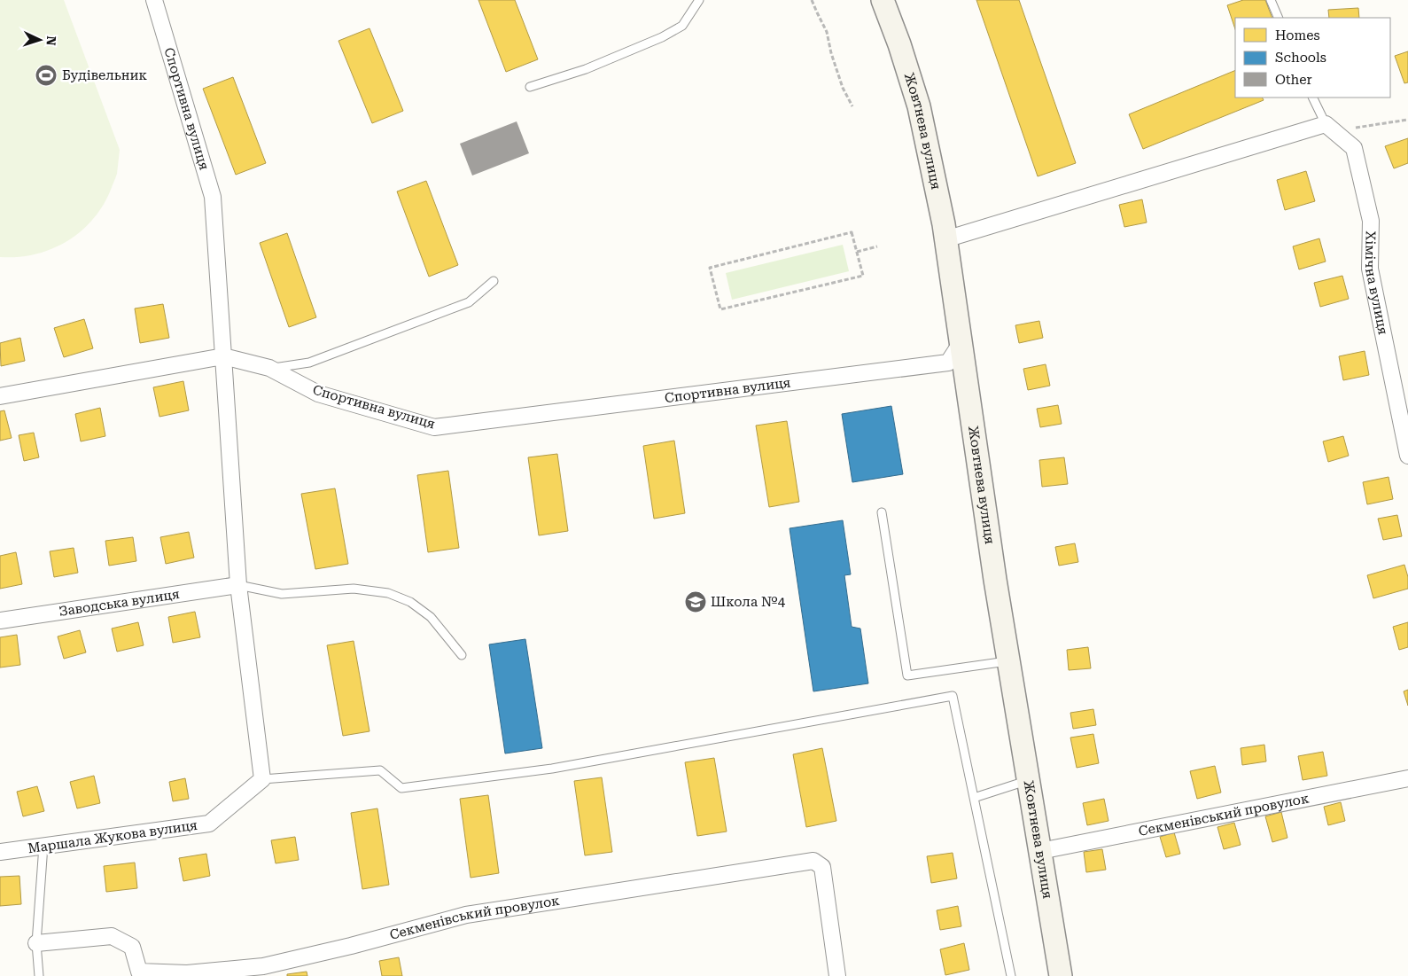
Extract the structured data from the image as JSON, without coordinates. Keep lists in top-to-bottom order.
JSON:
{
  "streets": {
    "main road": ["Жовтнева вулиця"],
    "street": [
      "Спортивна вулиця",
      "Хімічна вулиця",
      "Заводська вулиця",
      "Секменівський провулок",
      "Маршала Жукова вулиця"
    ]
  },
  "crossings": [
    ["Спортивна вулиця", "Жовтнева вулиця"],
    ["Жовтнева вулиця", "Секменівський провулок"]
  ],
  "places": {
    "sports": ["Будівельник"],
    "school or university": ["Школа №4"]
  },
  "legend": ["Homes", "Schools", "Other"],
  "north": "right"
}
